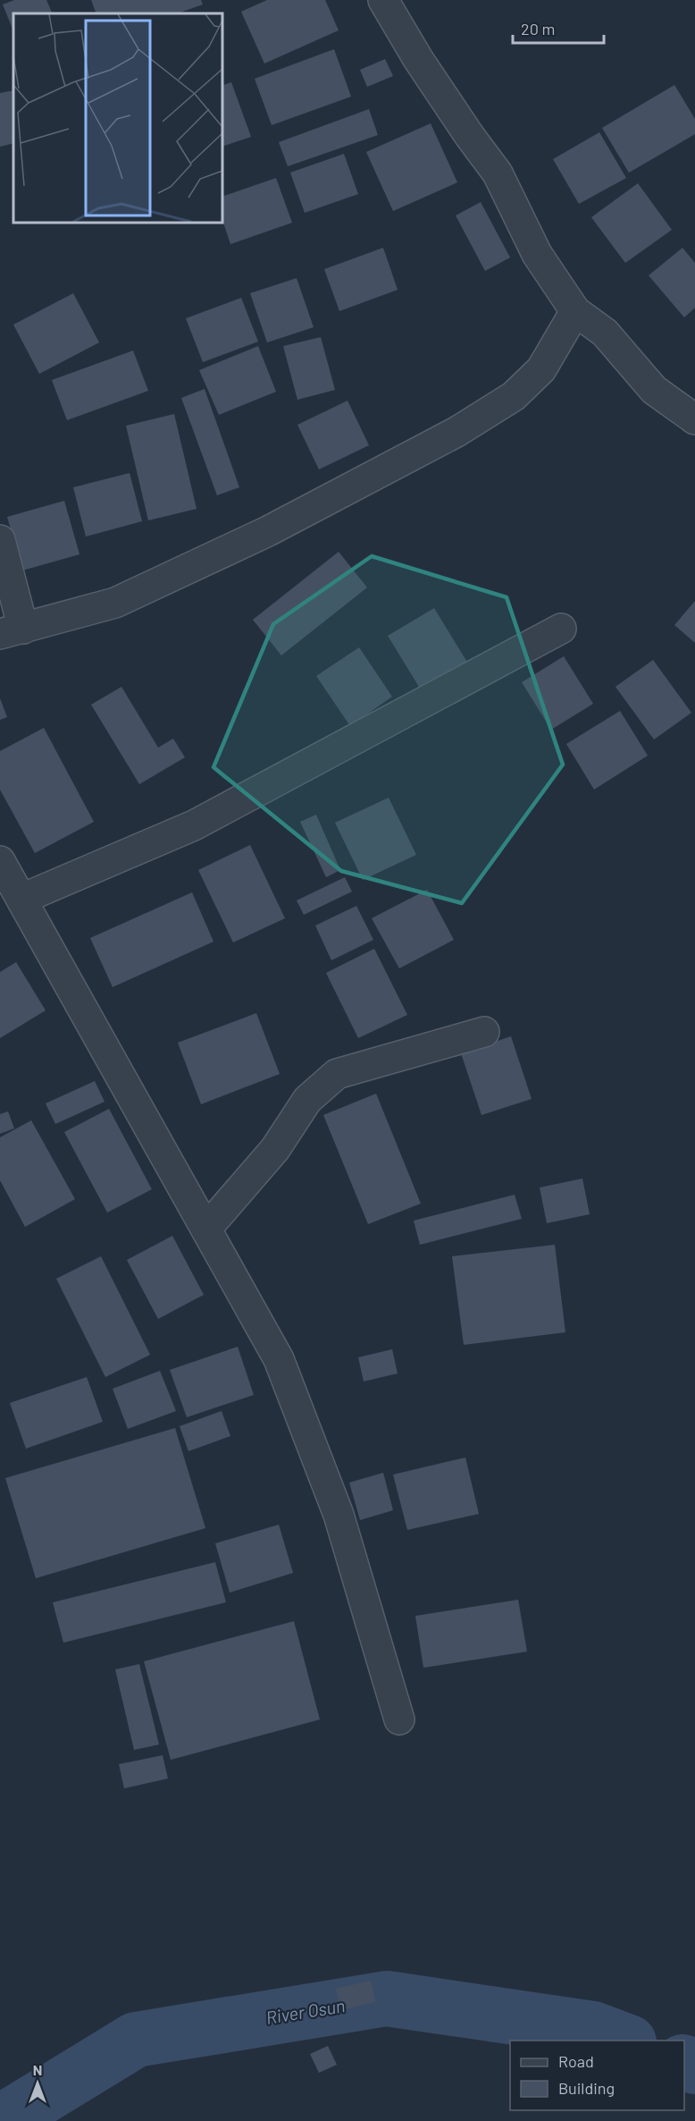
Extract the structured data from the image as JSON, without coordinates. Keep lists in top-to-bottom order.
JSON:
{
  "water": ["River Osun"],
  "legend": ["Road", "Building"],
  "scale_bar": "20 m",
  "north": "top"
}
